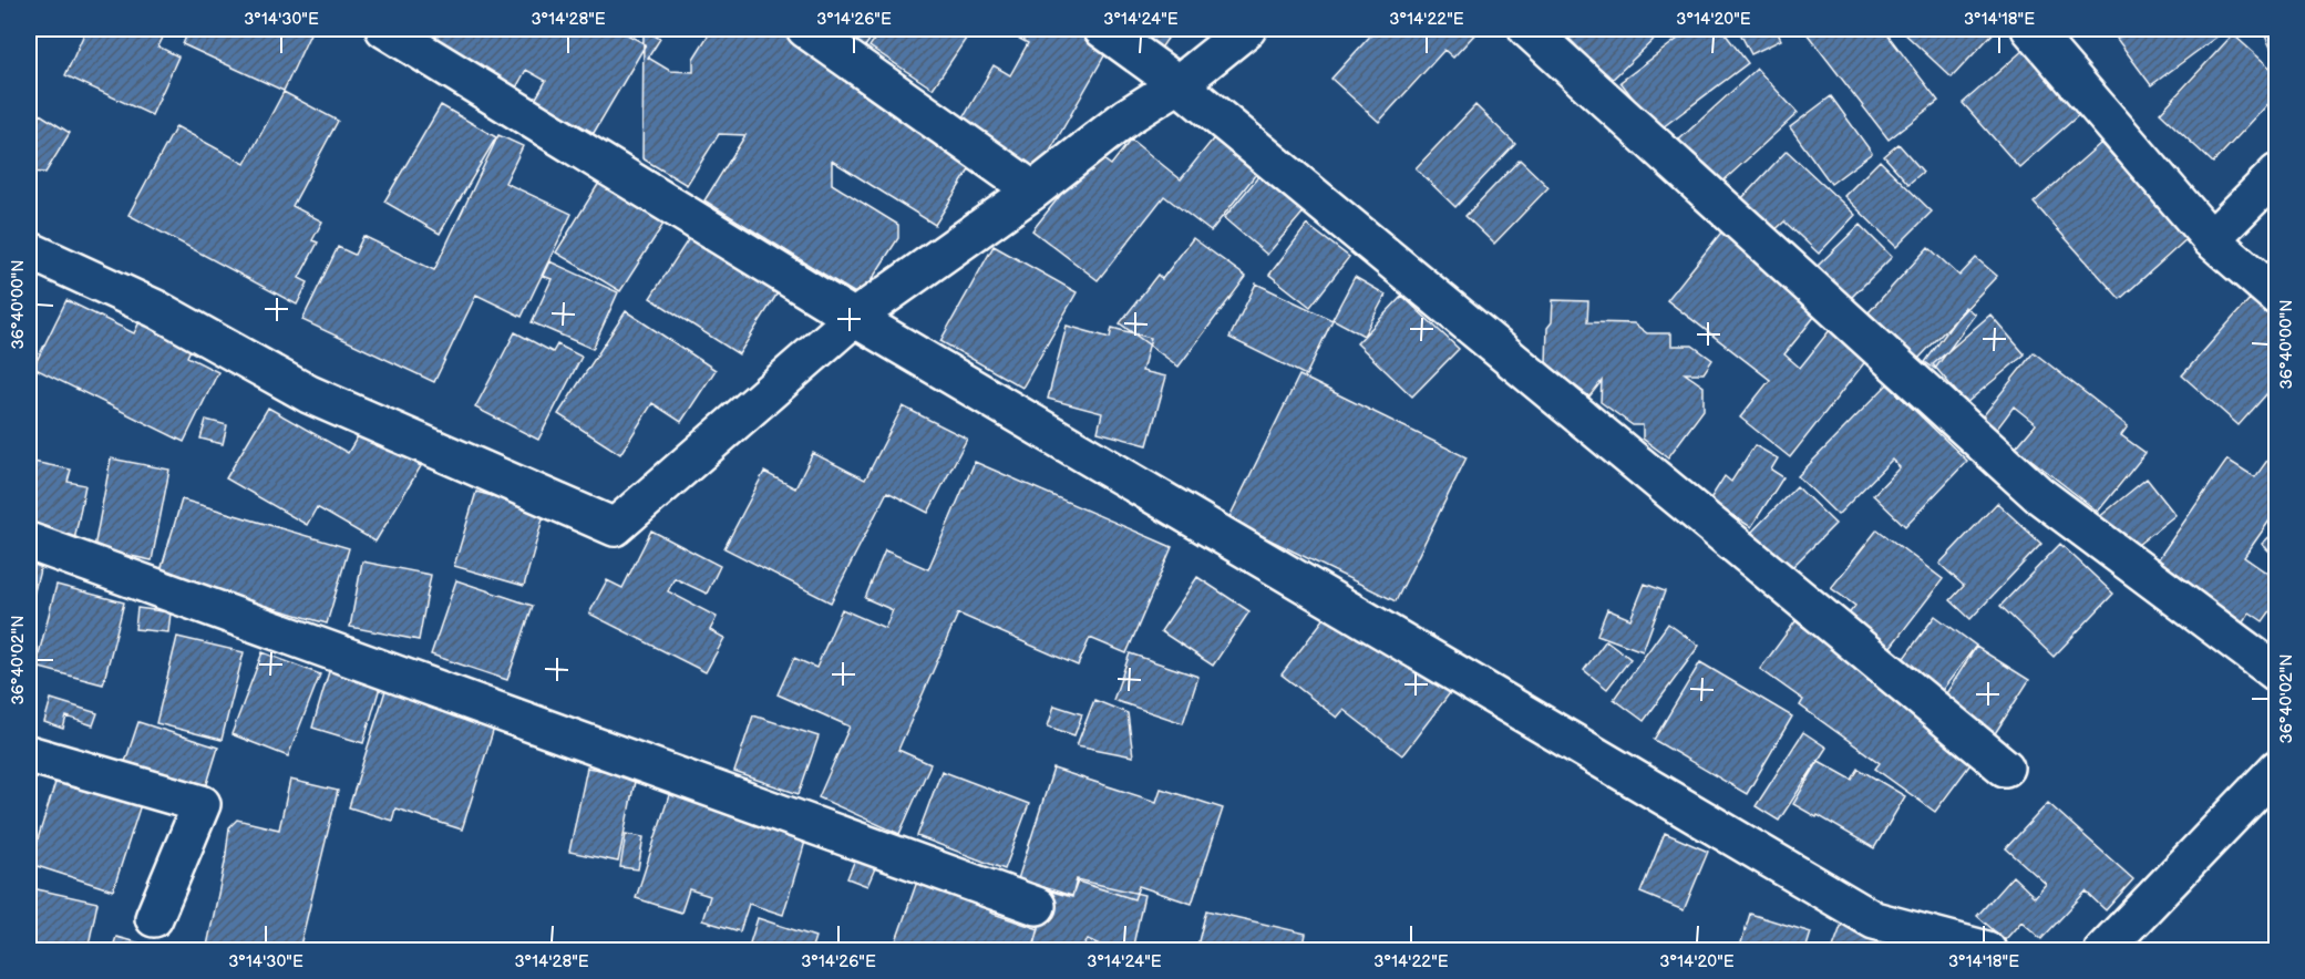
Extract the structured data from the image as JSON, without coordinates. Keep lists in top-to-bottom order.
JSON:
{
  "coordinates": [
    "3°14'30\"E",
    "3°14'28\"E",
    "3°14'26\"E",
    "3°14'24\"E",
    "3°14'22\"E",
    "3°14'20\"E",
    "3°14'18\"E",
    "36°40'00\"N",
    "36°40'02\"N"
  ]
}
